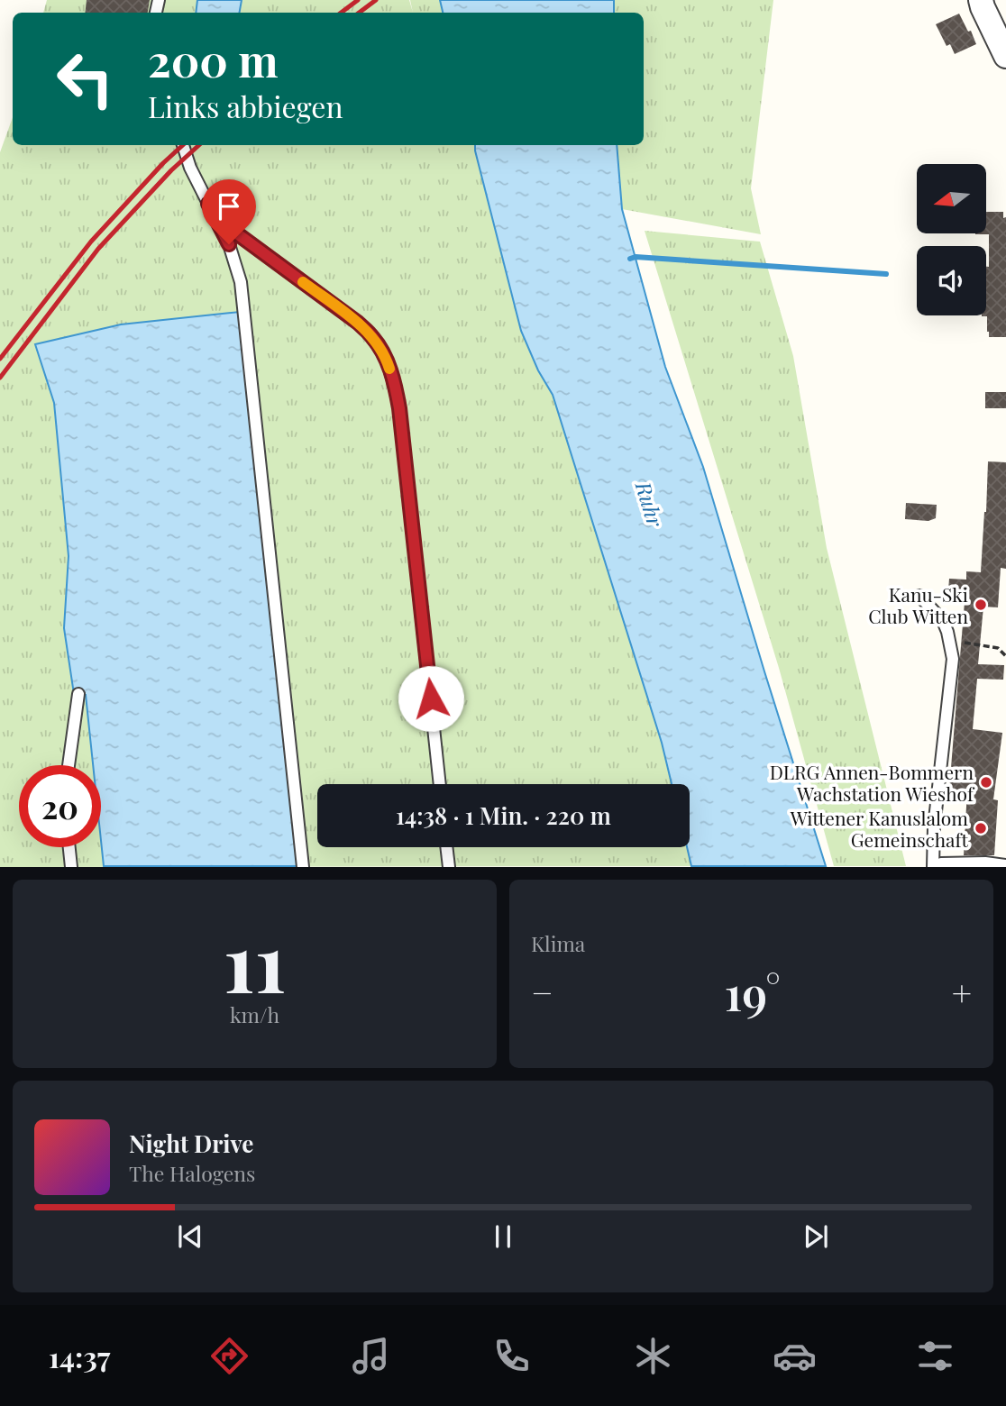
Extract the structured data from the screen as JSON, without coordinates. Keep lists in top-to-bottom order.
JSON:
{
  "water": ["Ruhr"],
  "places": ["Kanu-Ski Club Witten", "DLRG Annen-Bommern Wachstation Wieshof", "Wittener Kanuslalom Gemeinschaft"],
  "north": "left",
  "page": {
    "turn": ["200 m", "Links abbiegen"],
    "limit": "20",
    "trip": "14:38 · 1 Min. · 220 m",
    "tile": [
      ["11", "km/h"],
      "Klima"
    ],
    "heat": ["−", "19°", "+"],
    "song": ["Night Drive", "The Halogens"],
    "tabs": "14:37"
  }
}
